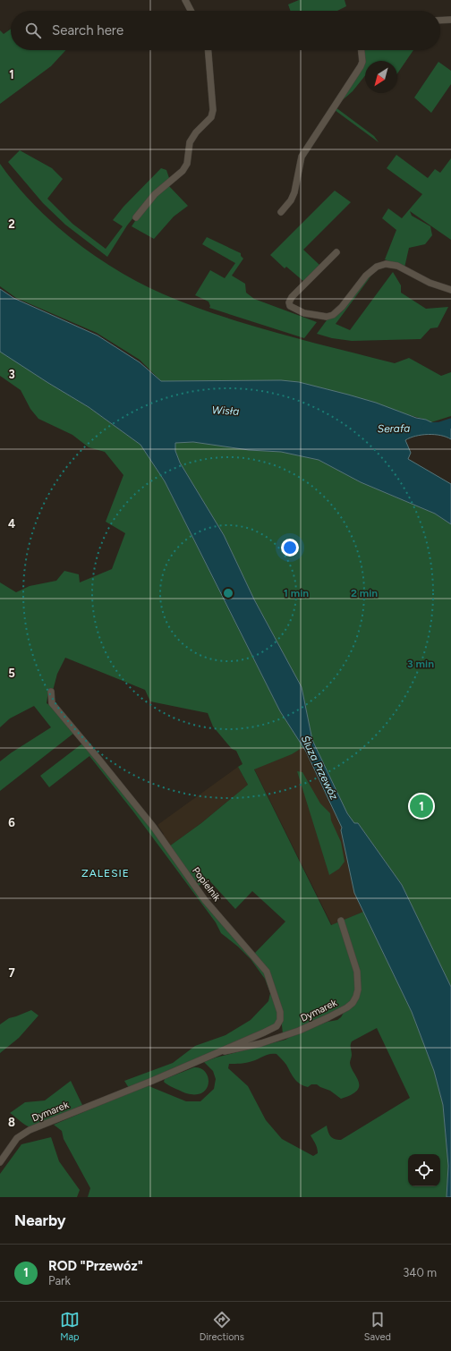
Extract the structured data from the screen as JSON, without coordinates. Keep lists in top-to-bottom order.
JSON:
{
  "streets": {
    "street": ["Popielnik", "Dymarek"]
  },
  "crossings": [
    ["Popielnik", "Dymarek"]
  ],
  "districts": ["ZALESIE"],
  "water": ["Wisła", "Serafa", "Śluza Przewóz"],
  "north": "bottom left",
  "page": {
    "search": "Search here",
    "pins": "1",
    "heading": "Nearby",
    "list": [
      {
        "mark": "1",
        "name": "ROD \"Przewóz\"",
        "note": "Park",
        "value": "340 m"
      }
    ],
    "nav": ["Map", "Directions", "Saved"]
  },
  "grid": {
    "rows": [
      "1",
      "2",
      "3",
      "4",
      "5",
      "6",
      "7",
      "8"
    ]
  },
  "rings": ["1 min", "2 min", "3 min"]
}
